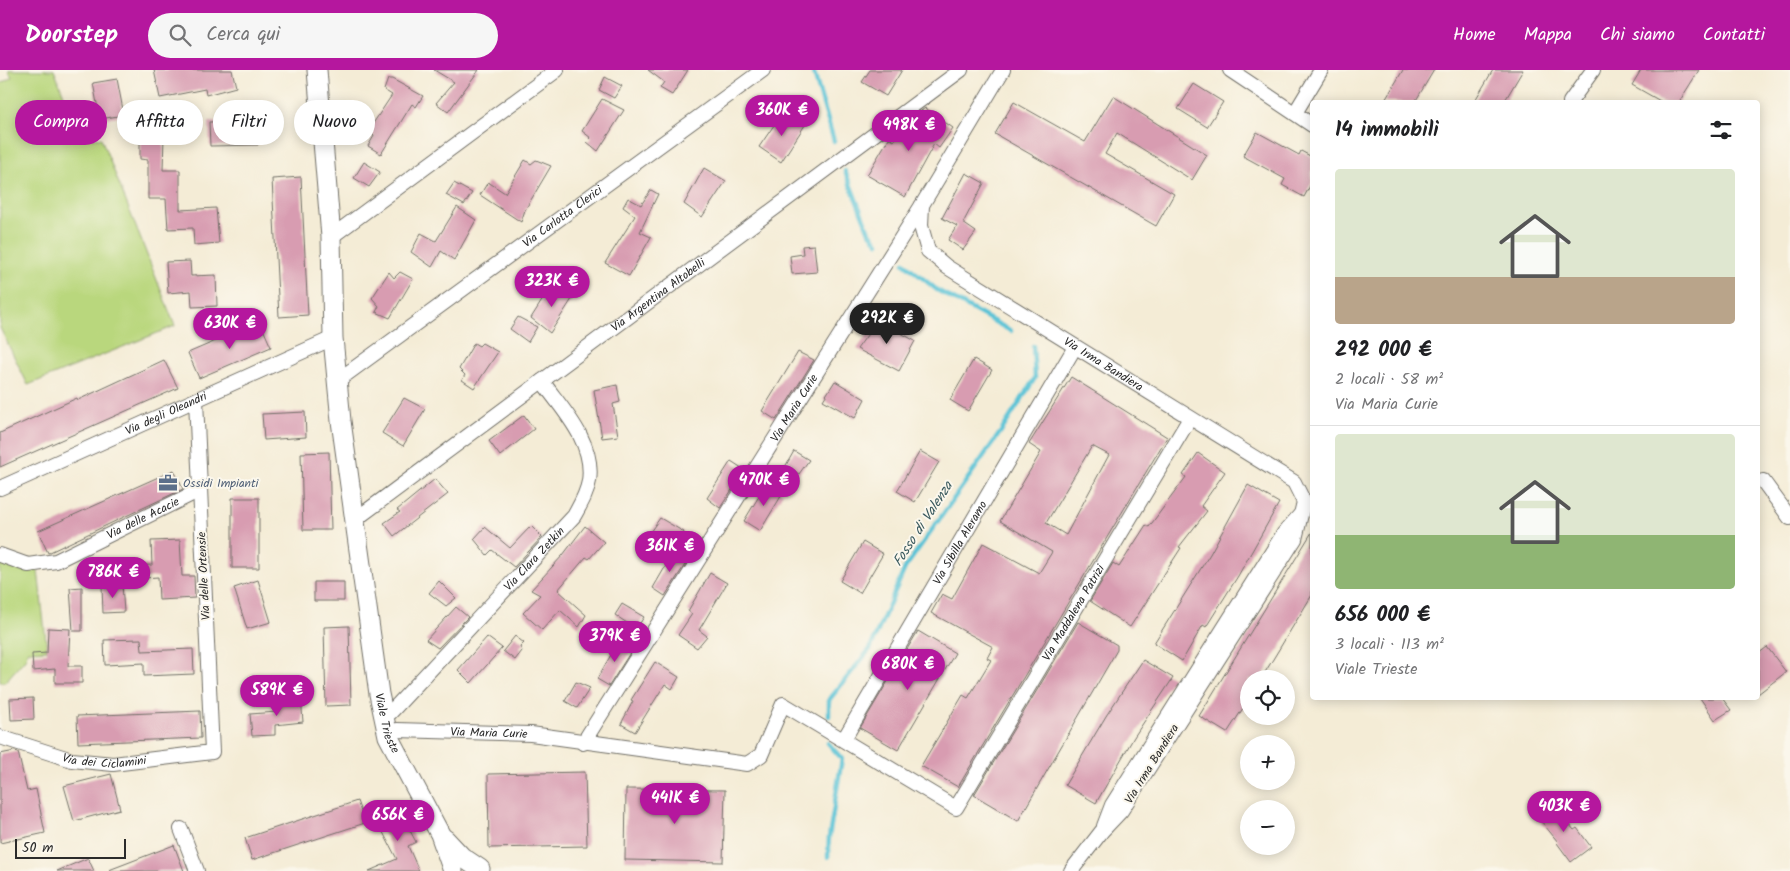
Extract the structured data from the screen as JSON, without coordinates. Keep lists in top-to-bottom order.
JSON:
{
  "streets": {
    "street": [
      "Via Carlotta Clerici",
      "Via Argentina Altobelli",
      "Via Irma Bandiera",
      "Via Maria Curie",
      "Via degli Oleandri",
      "Via delle Acacie",
      "Via Sibilla Aleramo",
      "Via Clara Zetkin",
      "Via delle Ortensie",
      "Via Maddalena Patrizi",
      "Viale Trieste",
      "Via dei Ciclamini"
    ]
  },
  "crossings": [
    ["Via Argentina Altobelli", "Via Clara Zetkin"],
    ["Via Irma Bandiera", "Via Maria Curie"],
    ["Via Irma Bandiera", "Via Sibilla Aleramo"],
    ["Via Irma Bandiera", "Via Maddalena Patrizi"],
    ["Via Maria Curie", "Via Sibilla Aleramo"],
    ["Via Maria Curie", "Via Maddalena Patrizi"],
    ["Via Maria Curie", "Viale Trieste"],
    ["Via degli Oleandri", "Via delle Ortensie"],
    ["Via delle Acacie", "Via delle Ortensie"],
    ["Via Sibilla Aleramo", "Via Maddalena Patrizi"],
    ["Via Clara Zetkin", "Viale Trieste"],
    ["Via delle Ortensie", "Via dei Ciclamini"]
  ],
  "water": ["Fosso di Valenza"],
  "places": {
    "office": ["Ossidi Impianti"]
  },
  "scale_bar": "50 m",
  "page": {
    "header": "Doorstep",
    "search": "Cerca qui",
    "nav": [
      "Home",
      "Mappa",
      "Chi siamo",
      "Contatti"
    ],
    "price": [
      "360K €",
      "498K €",
      "323K €",
      "292K €",
      "630K €",
      "470K €",
      "361K €",
      "786K €",
      "379K €",
      "680K €",
      "589K €",
      "441K €",
      "403K €",
      "656K €"
    ],
    "chip": [
      "Compra",
      "Affitta",
      "Filtri",
      "Nuovo"
    ],
    "heading": "14 immobili",
    "list": [
      {
        "name": "292 000 €",
        "note": "2 locali · 58 m² · Via Maria Curie"
      },
      {
        "name": "656 000 €",
        "note": "3 locali · 113 m² · Viale Trieste"
      }
    ],
    "map_buttons": ["+", "−"],
    "scale": "50 m"
  }
}
